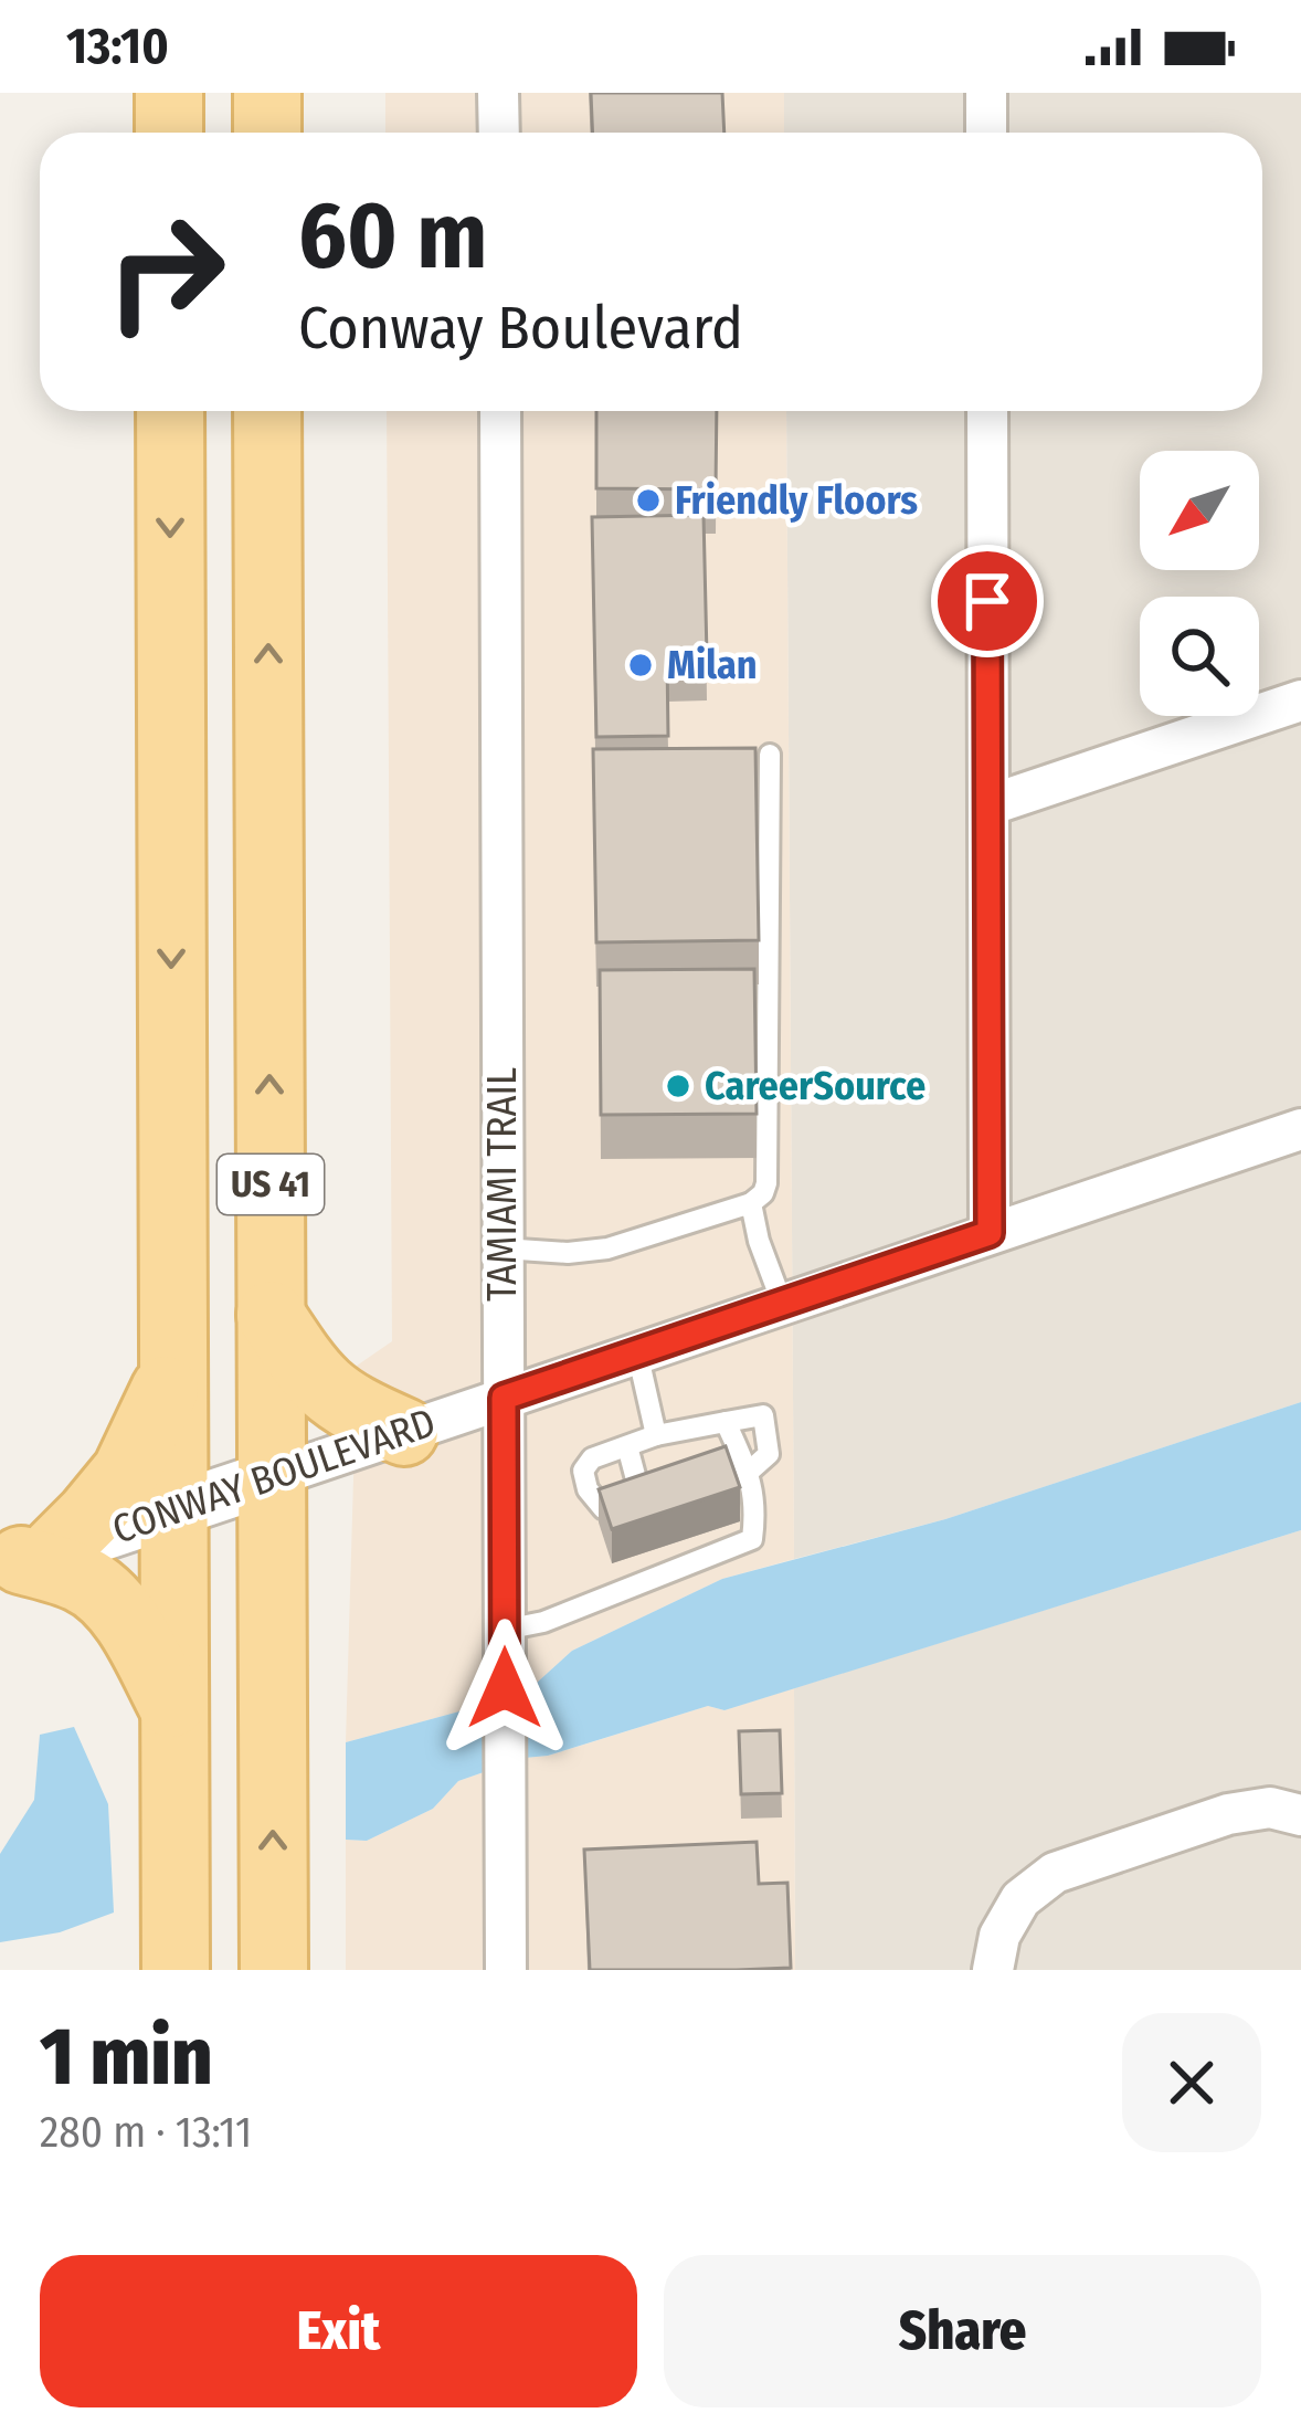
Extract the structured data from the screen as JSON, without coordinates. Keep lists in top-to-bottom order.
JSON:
{
  "streets": {
    "main road": ["US 41"],
    "street": ["TAMIAMI TRAIL", "CONWAY BOULEVARD"]
  },
  "crossings": [
    ["US 41", "CONWAY BOULEVARD"],
    ["TAMIAMI TRAIL", "CONWAY BOULEVARD"]
  ],
  "places": ["Friendly Floors", "Milan", "CareerSource"],
  "north": "bottom left",
  "page": {
    "status": "13:10",
    "turn": ["60 m", "Conway Boulevard"],
    "heading": ["1 min", "280 m · 13:11"],
    "buttons": ["Exit", "Share"]
  }
}
